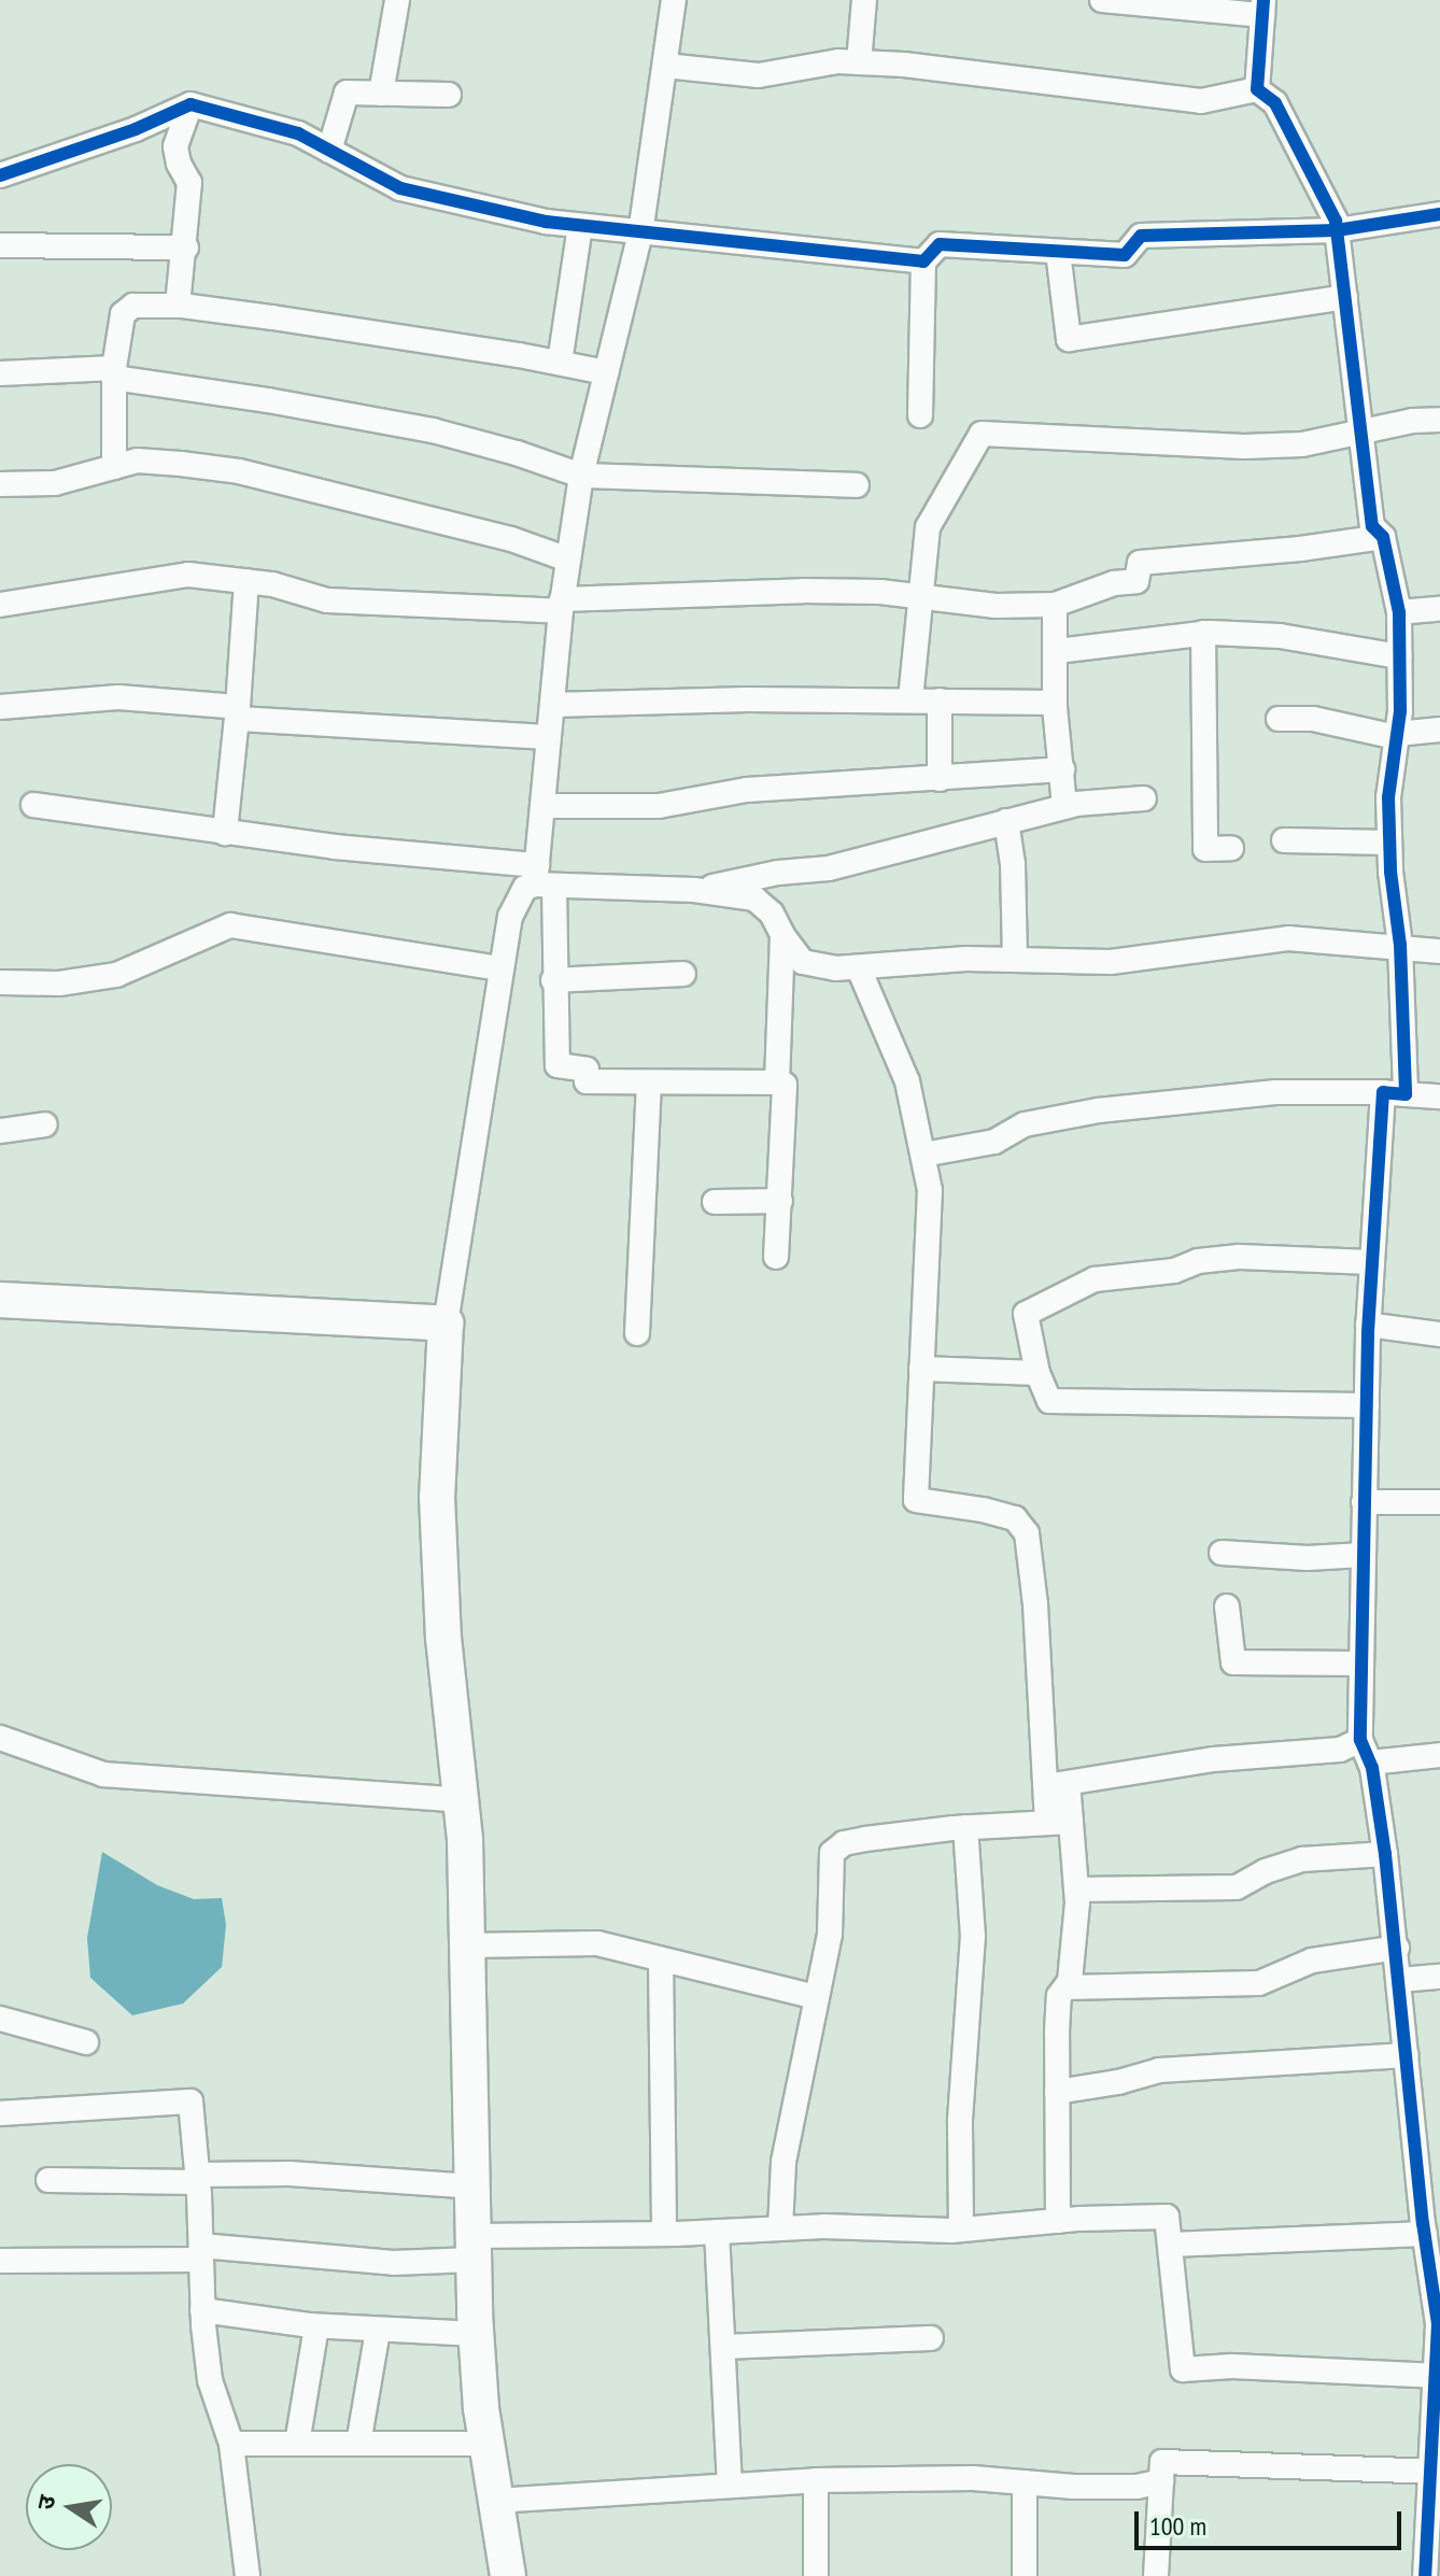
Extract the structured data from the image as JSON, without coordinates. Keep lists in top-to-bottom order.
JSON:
{
  "scale_bar": "100 m",
  "north": "left"
}
